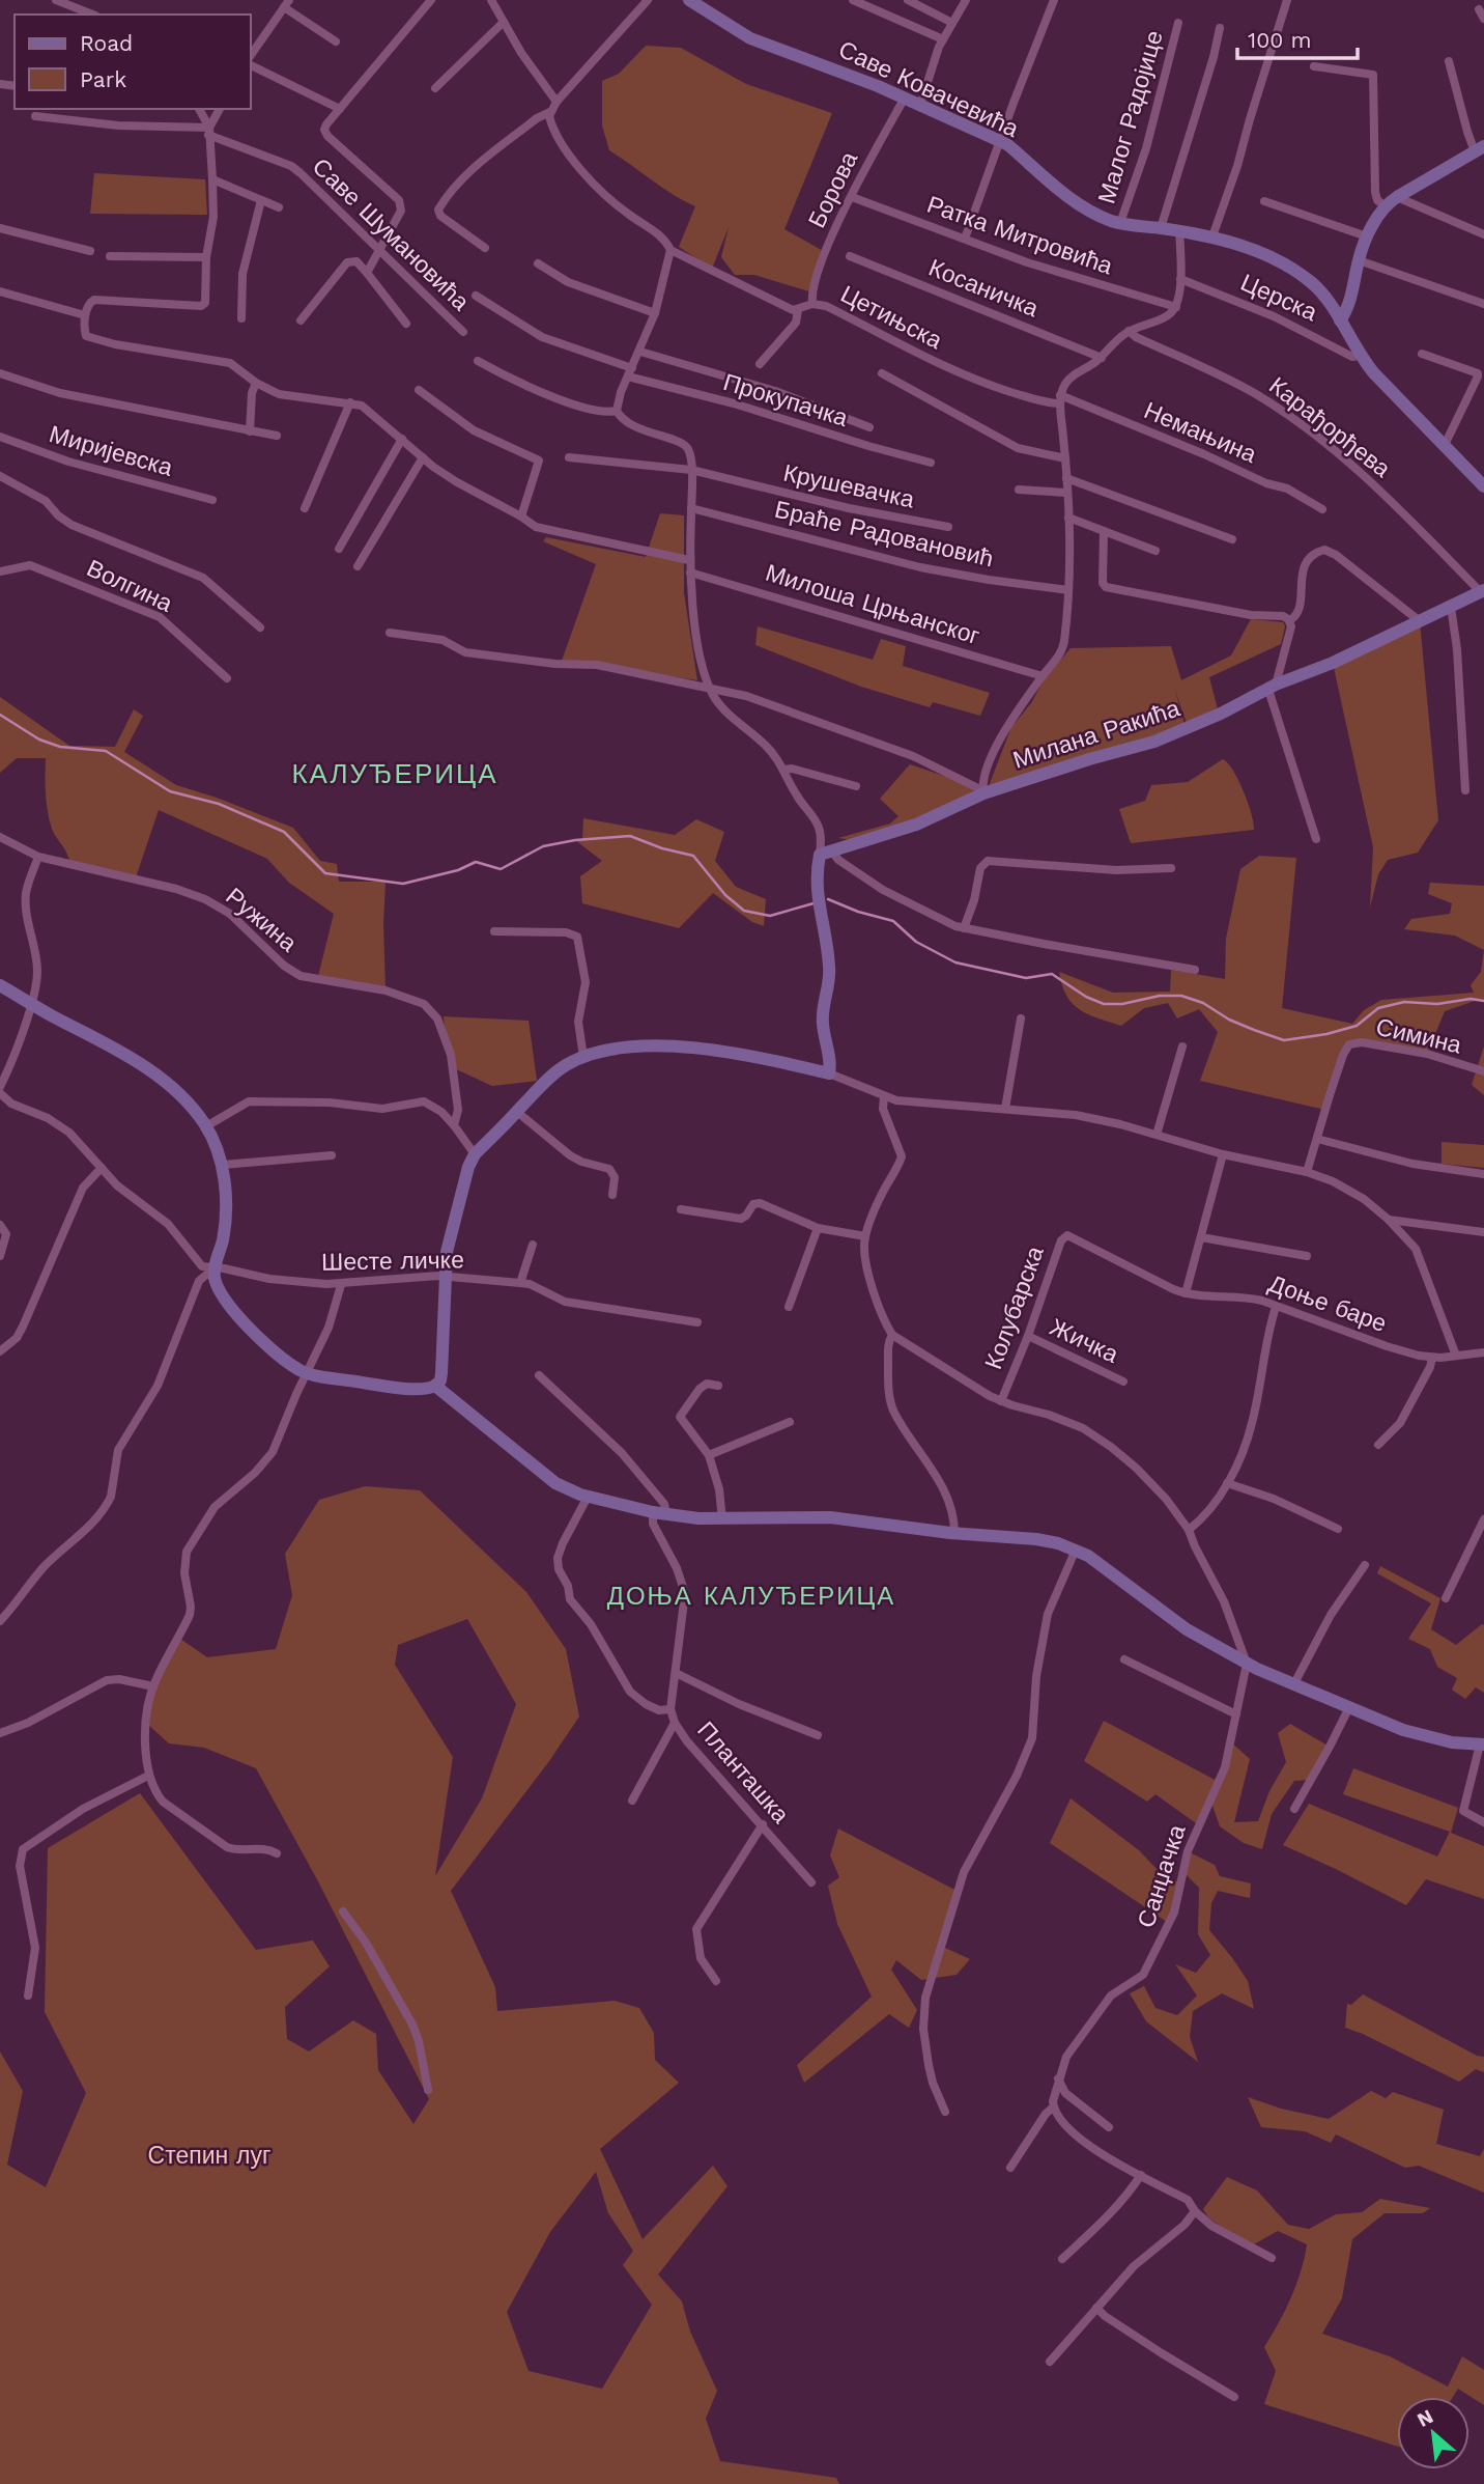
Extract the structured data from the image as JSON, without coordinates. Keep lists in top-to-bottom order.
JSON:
{
  "streets": {
    "street": [
      "Саве Ковачевића",
      "Малог Радојице",
      "Борова",
      "Саве Шумановића",
      "Ратка Митровића",
      "Косаничка",
      "Церска",
      "Цетињска",
      "Прокупачка",
      "Карађорђева",
      "Немањина",
      "Миријевска",
      "Крушевачка",
      "Браће Радовановић",
      "Волгина",
      "Милоша Црњанског",
      "Милана Ракића",
      "Ружина",
      "Симина",
      "Шесте личке",
      "Доње баре",
      "Колубарска",
      "Жичка",
      "Планташка",
      "Санџачка"
    ]
  },
  "crossings": [
    ["Саве Ковачевића", "Малог Радојице"],
    ["Саве Ковачевића", "Борова"],
    ["Саве Ковачевића", "Церска"],
    ["Борова", "Ратка Митровића"],
    ["Борова", "Цетињска"],
    ["Цетињска", "Немањина"],
    ["Карађорђева", "Милана Ракића"],
    ["Доње баре", "Колубарска"],
    ["Колубарска", "Жичка"]
  ],
  "districts": ["КАЛУЂЕРИЦА", "ДОЊА КАЛУЂЕРИЦА"],
  "parks": ["Степин луг"],
  "legend": ["Road", "Park"],
  "scale_bar": "100 m",
  "north": "top left"
}
